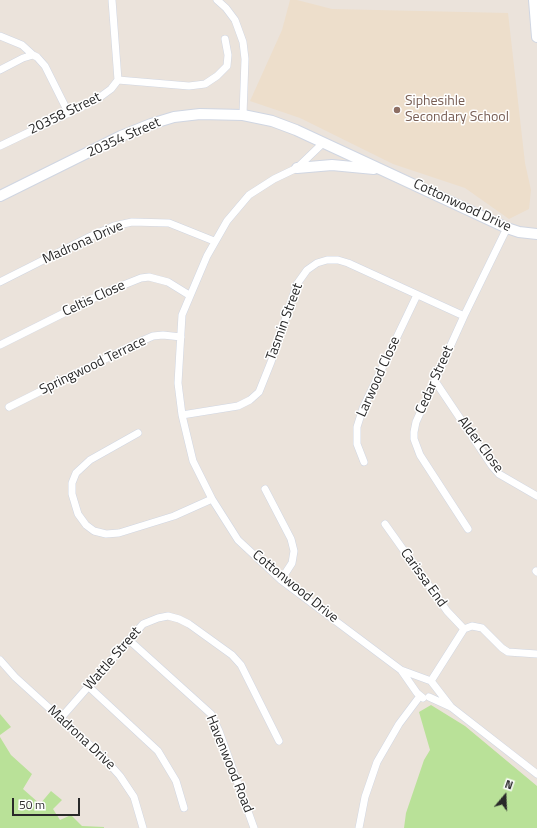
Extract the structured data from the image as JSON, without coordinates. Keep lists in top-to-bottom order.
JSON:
{
  "streets": {
    "street": [
      "20358 Street",
      "20354 Street",
      "Cottonwood Drive",
      "Madrona Drive",
      "Celtis Close",
      "Tasmin Street",
      "Springwood Terrace",
      "Larwood Close",
      "Cedar Street",
      "Alder Close",
      "Carissa End",
      "Wattle Street",
      "Havenwood Road"
    ]
  },
  "crossings": [
    ["20354 Street", "Cottonwood Drive"],
    ["Cottonwood Drive", "Madrona Drive"],
    ["Cottonwood Drive", "Celtis Close"],
    ["Cottonwood Drive", "Tasmin Street"],
    ["Cottonwood Drive", "Springwood Terrace"],
    ["Cottonwood Drive", "Cedar Street"],
    ["Madrona Drive", "Wattle Street"],
    ["Tasmin Street", "Larwood Close"],
    ["Tasmin Street", "Cedar Street"],
    ["Cedar Street", "Alder Close"],
    ["Wattle Street", "Havenwood Road"]
  ],
  "places": ["Siphesihle Secondary School"],
  "scale_bar": "50 m",
  "north": "top"
}
